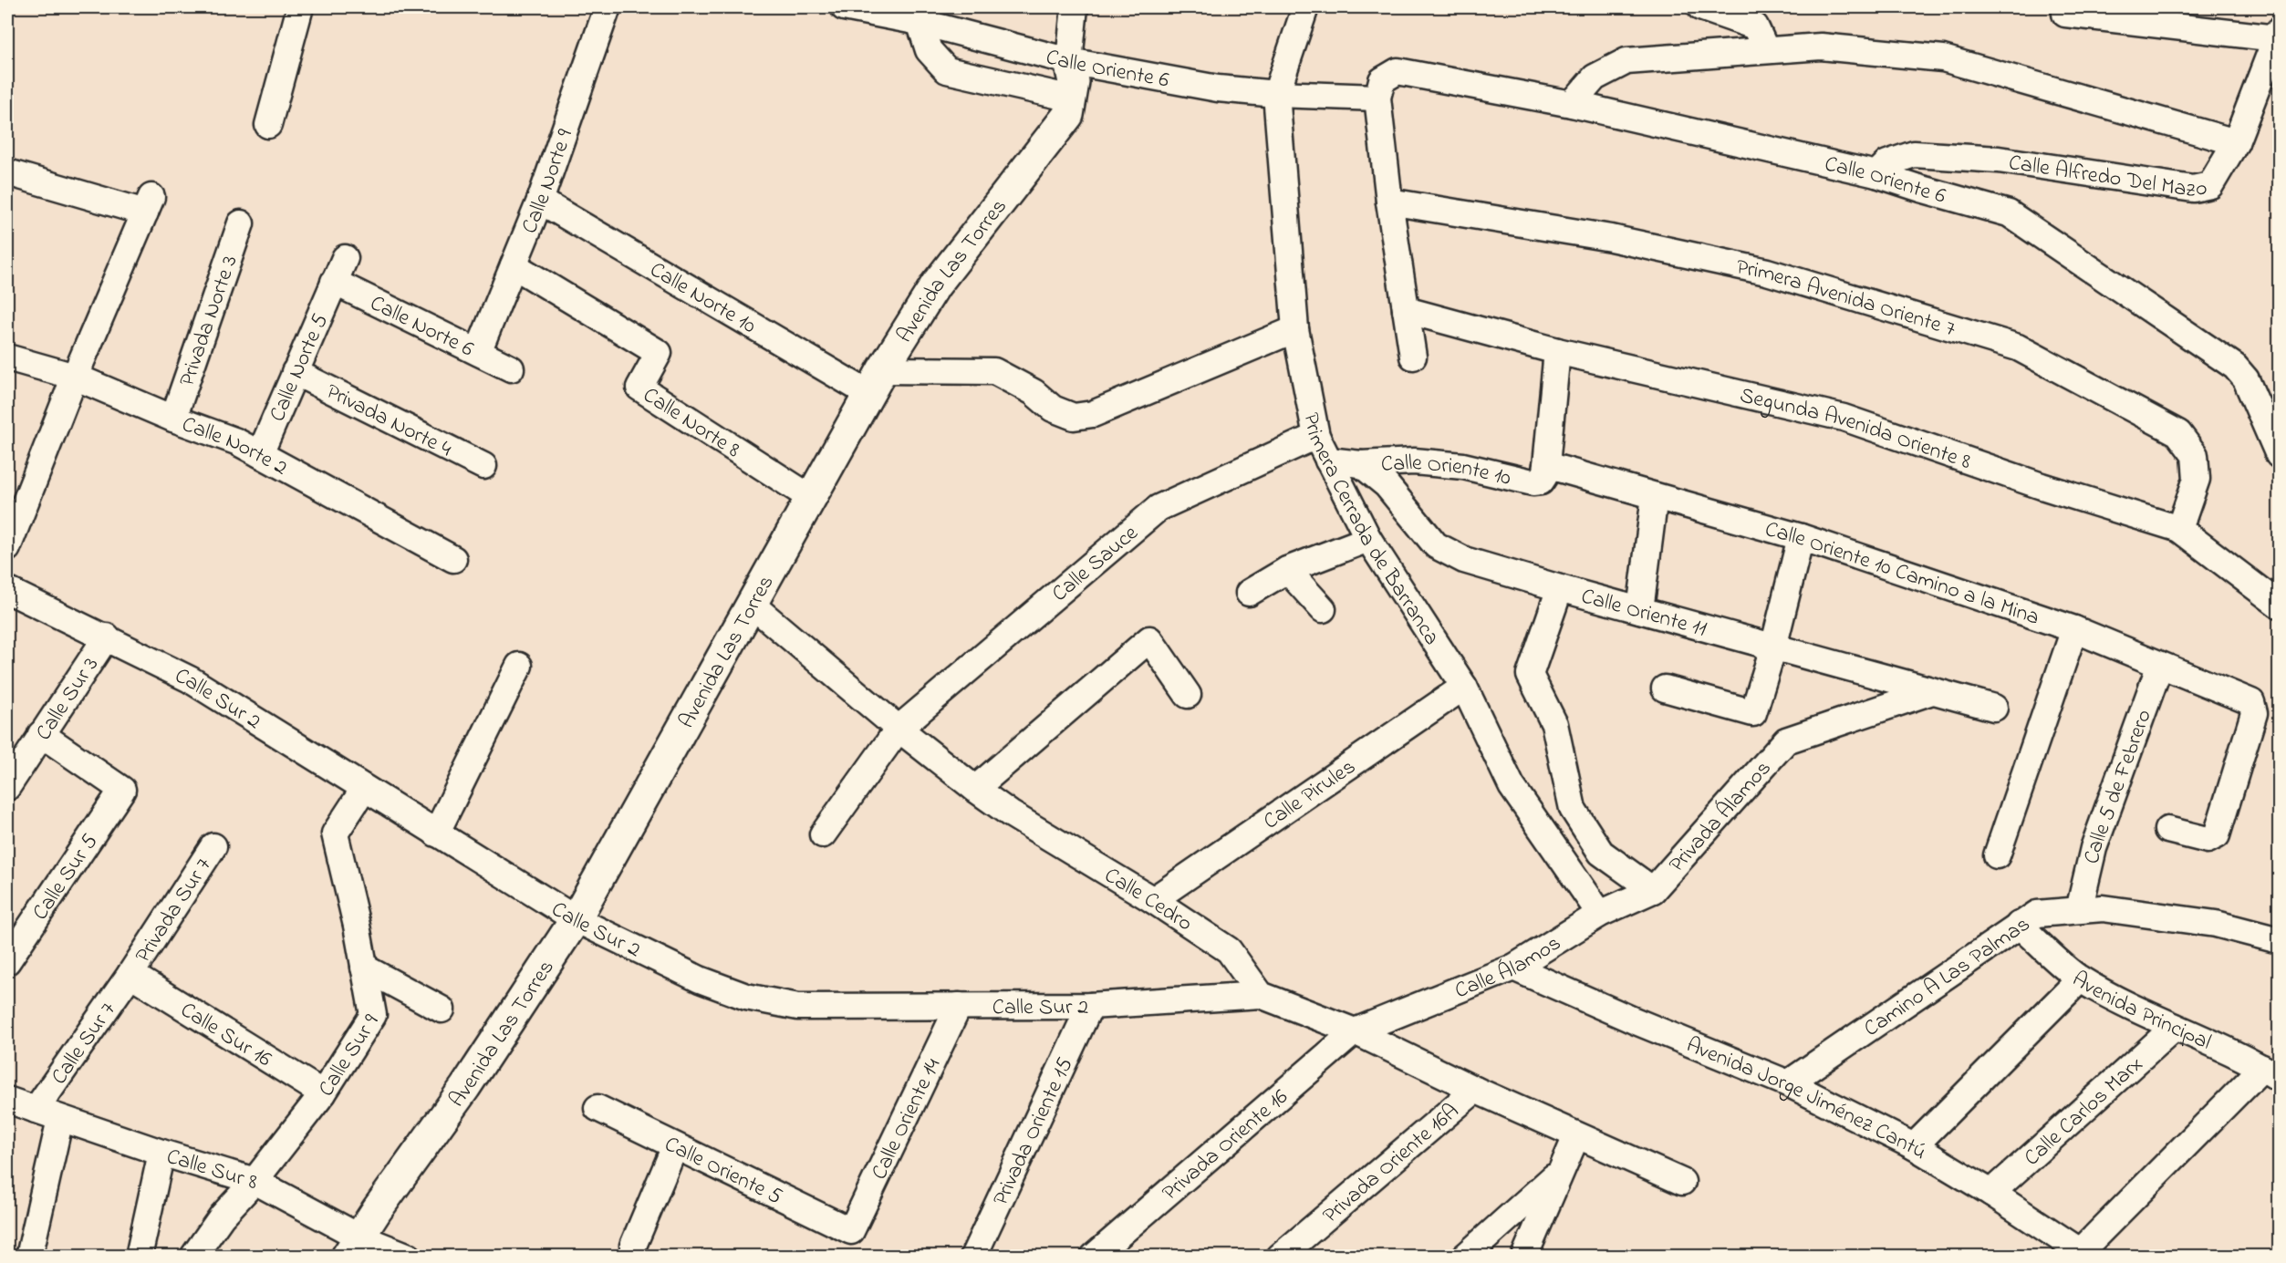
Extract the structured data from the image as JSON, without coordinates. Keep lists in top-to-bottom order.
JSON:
{
  "streets": {
    "main road": ["Avenida Las Torres"],
    "street": [
      "Calle Oriente 6",
      "Calle Alfredo Del Mazo",
      "Calle Norte 9",
      "Calle Norte 10",
      "Primera Avenida Oriente 7",
      "Privada Norte 3",
      "Calle Norte 6",
      "Calle Norte 5",
      "Privada Norte 4",
      "Calle Norte 8",
      "Segunda Avenida Oriente 8",
      "Calle Norte 2",
      "Calle Oriente 10",
      "Primera Cerrada de Barranca",
      "Calle Sauce",
      "Calle Oriente 10 Camino a la Mina",
      "Calle Oriente 11",
      "Calle Sur 3",
      "Calle Sur 2",
      "Calle 5 de Febrero",
      "Calle Pirules",
      "Privada Álamos",
      "Calle Sur 5",
      "Calle Cedro",
      "Privada Sur 7",
      "Calle Álamos",
      "Camino A Las Palmas",
      "Avenida Principal",
      "Calle Sur 16",
      "Calle Sur 7",
      "Calle Sur 9",
      "Avenida Jorge Jiménez Cantú",
      "Calle Carlos Marx",
      "Calle Oriente 14",
      "Privada Oriente 15",
      "Privada Oriente 16",
      "Privada Oriente 16A",
      "Calle Sur 8",
      "Calle Oriente 5"
    ]
  },
  "crossings": [
    ["Calle Oriente 6", "Calle Alfredo Del Mazo"],
    ["Calle Oriente 6", "Avenida Las Torres"],
    ["Calle Oriente 6", "Primera Cerrada de Barranca"],
    ["Calle Norte 9", "Calle Norte 10"],
    ["Calle Norte 9", "Calle Norte 6"],
    ["Calle Norte 9", "Calle Norte 8"],
    ["Avenida Las Torres", "Calle Norte 10"],
    ["Avenida Las Torres", "Calle Norte 8"],
    ["Avenida Las Torres", "Calle Sur 2"],
    ["Avenida Las Torres", "Calle Cedro"],
    ["Avenida Las Torres", "Calle Sur 8"],
    ["Primera Avenida Oriente 7", "Segunda Avenida Oriente 8"],
    ["Privada Norte 3", "Calle Norte 2"],
    ["Calle Norte 6", "Calle Norte 5"],
    ["Calle Norte 5", "Privada Norte 4"],
    ["Calle Norte 5", "Calle Norte 2"],
    ["Calle Oriente 10", "Calle Oriente 10 Camino a la Mina"],
    ["Calle Oriente 10", "Calle Oriente 11"],
    ["Primera Cerrada de Barranca", "Calle Sauce"],
    ["Primera Cerrada de Barranca", "Calle Pirules"],
    ["Primera Cerrada de Barranca", "Calle Álamos"],
    ["Calle Sauce", "Calle Cedro"],
    ["Calle Oriente 10 Camino a la Mina", "Calle 5 de Febrero"],
    ["Calle Oriente 11", "Privada Álamos"],
    ["Calle Sur 3", "Calle Sur 2"],
    ["Calle Sur 3", "Calle Sur 5"],
    ["Calle Sur 2", "Calle Cedro"],
    ["Calle Sur 2", "Calle Sur 9"],
    ["Calle Sur 2", "Calle Oriente 14"],
    ["Calle Sur 2", "Privada Oriente 15"],
    ["Calle 5 de Febrero", "Camino A Las Palmas"],
    ["Calle Pirules", "Calle Cedro"],
    ["Privada Álamos", "Calle Álamos"],
    ["Privada Sur 7", "Calle Sur 16"],
    ["Privada Sur 7", "Calle Sur 7"],
    ["Calle Álamos", "Avenida Jorge Jiménez Cantú"],
    ["Calle Álamos", "Privada Oriente 16"],
    ["Camino A Las Palmas", "Avenida Principal"],
    ["Camino A Las Palmas", "Avenida Jorge Jiménez Cantú"],
    ["Avenida Principal", "Calle Carlos Marx"],
    ["Calle Sur 16", "Calle Sur 7"],
    ["Calle Sur 16", "Calle Sur 9"],
    ["Calle Sur 7", "Calle Sur 8"],
    ["Calle Sur 9", "Calle Sur 8"],
    ["Avenida Jorge Jiménez Cantú", "Calle Carlos Marx"],
    ["Calle Oriente 14", "Calle Oriente 5"]
  ]
}
